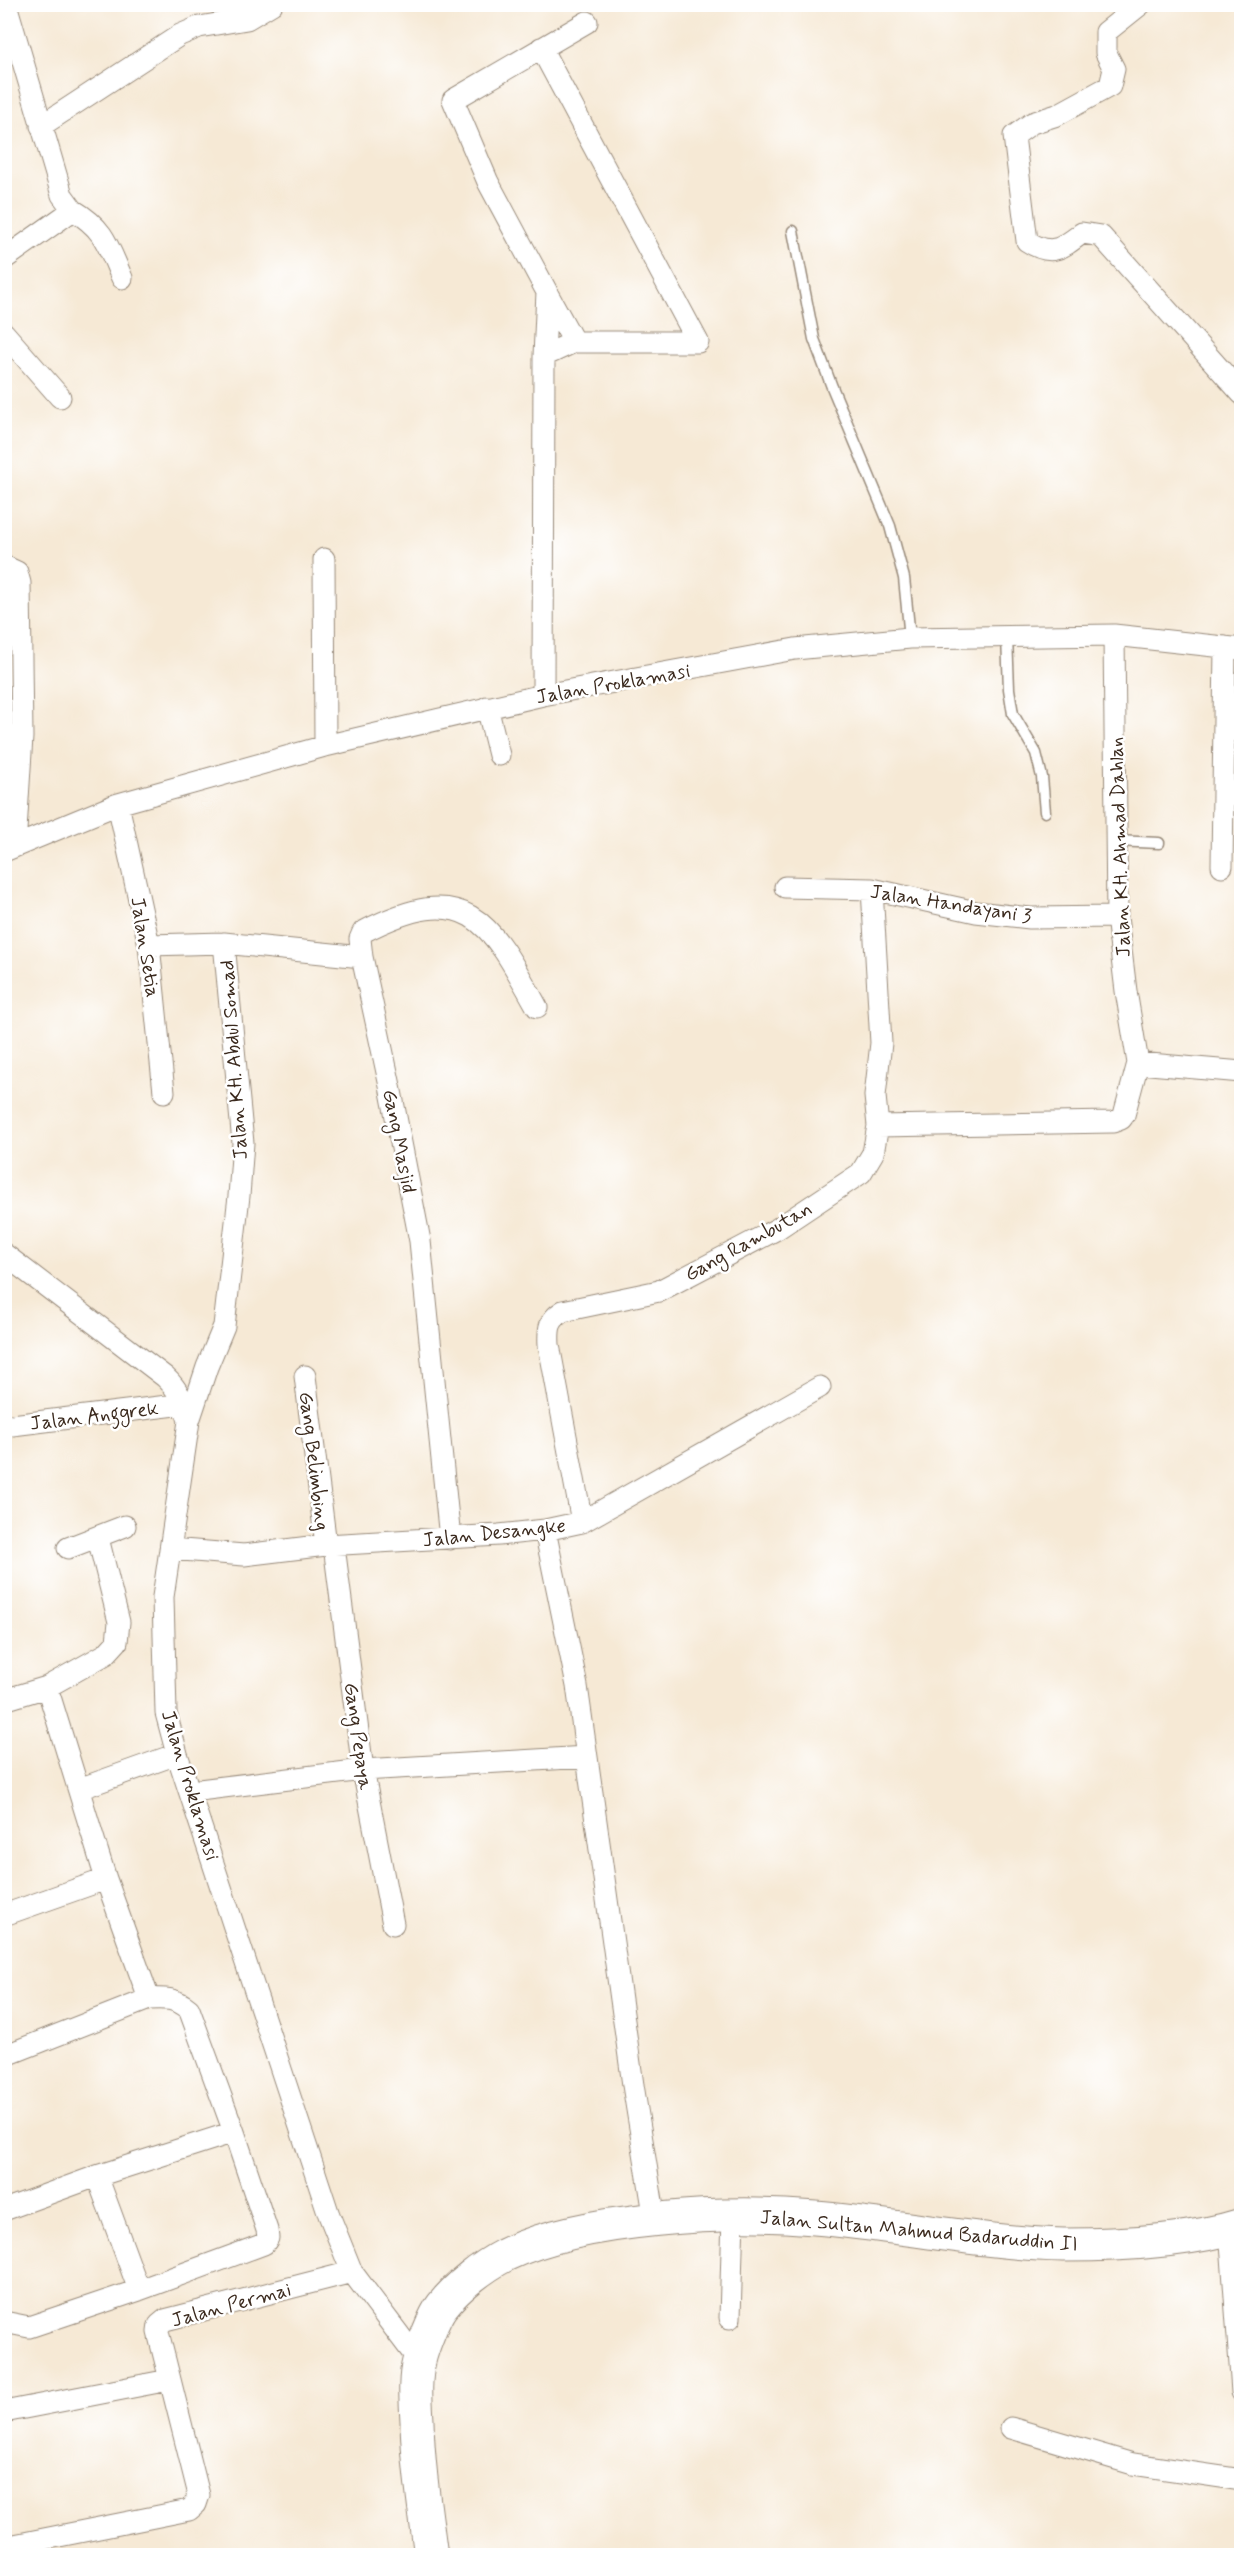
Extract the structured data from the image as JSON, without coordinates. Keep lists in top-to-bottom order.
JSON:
{
  "streets": {
    "highway": ["Jalan Sultan Mahmud Badaruddin II"],
    "street": [
      "Jalan Proklamasi",
      "Jalan KH. Ahmad Dahlan",
      "Jalan Handayani 3",
      "Jalan Setia",
      "Jalan KH. Abdul Somad",
      "Gang Masjid",
      "Gang Rambutan",
      "Jalan Anggrek",
      "Gang Belimbing",
      "Jalan Desangke",
      "Gang Pepaya",
      "Jalan Permai"
    ]
  },
  "crossings": [
    ["Jalan Proklamasi", "Jalan KH. Ahmad Dahlan"],
    ["Jalan Proklamasi", "Jalan Setia"],
    ["Jalan Proklamasi", "Jalan KH. Abdul Somad"],
    ["Jalan Proklamasi", "Jalan Anggrek"],
    ["Jalan Proklamasi", "Jalan Desangke"],
    ["Jalan Proklamasi", "Jalan Sultan Mahmud Badaruddin II"],
    ["Jalan Proklamasi", "Jalan Permai"],
    ["Jalan KH. Ahmad Dahlan", "Jalan Handayani 3"],
    ["Jalan Handayani 3", "Gang Rambutan"],
    ["Jalan KH. Abdul Somad", "Jalan Anggrek"],
    ["Gang Masjid", "Jalan Desangke"],
    ["Gang Rambutan", "Jalan Desangke"],
    ["Gang Belimbing", "Jalan Desangke"],
    ["Gang Belimbing", "Gang Pepaya"],
    ["Jalan Desangke", "Gang Pepaya"]
  ]
}
